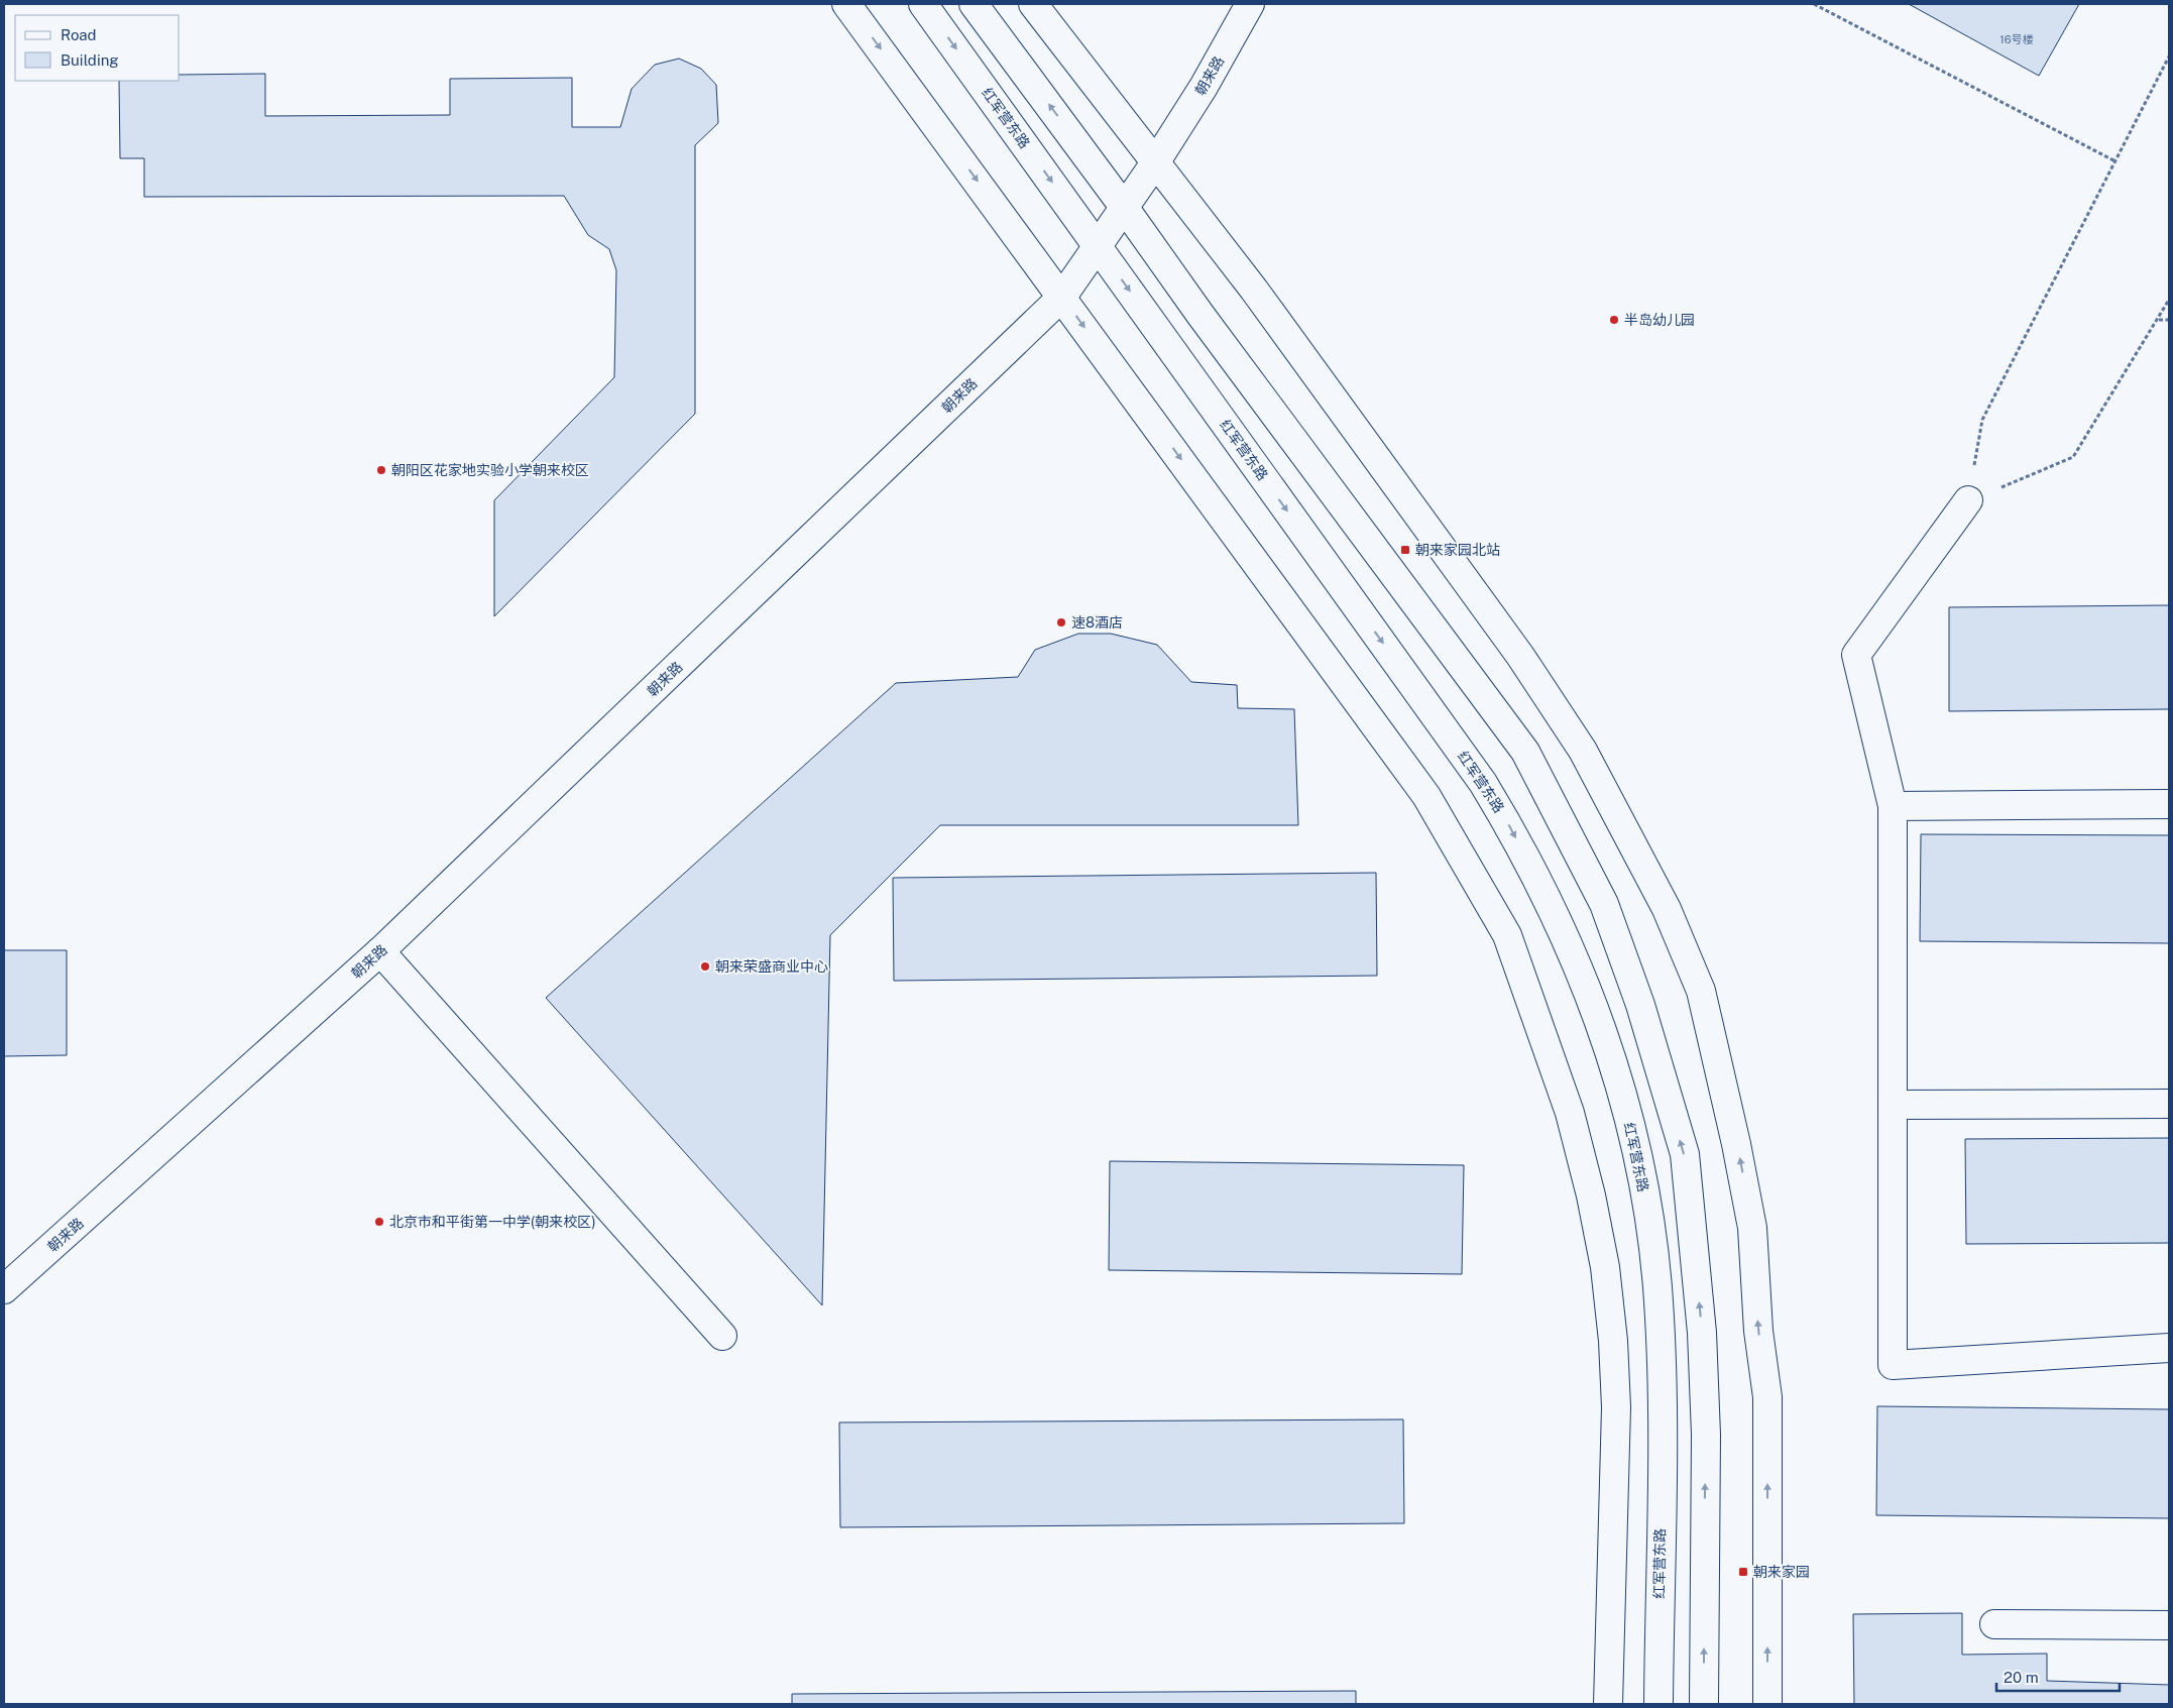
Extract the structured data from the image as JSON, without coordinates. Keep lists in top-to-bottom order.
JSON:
{
  "streets": {
    "street": ["朝来路", "红军营东路"]
  },
  "crossings": [
    ["朝来路", "红军营东路"]
  ],
  "places": {
    "other": [
      "半岛幼儿园",
      "朝阳区花家地实验小学朝来校区",
      "速8酒店",
      "朝来荣盛商业中心",
      "北京市和平街第一中学(朝来校区)"
    ],
    "transit": ["朝来家园北站", "朝来家园"]
  },
  "house_numbers": ["16号楼"],
  "legend": ["Road", "Building"],
  "scale_bar": "20 m"
}
